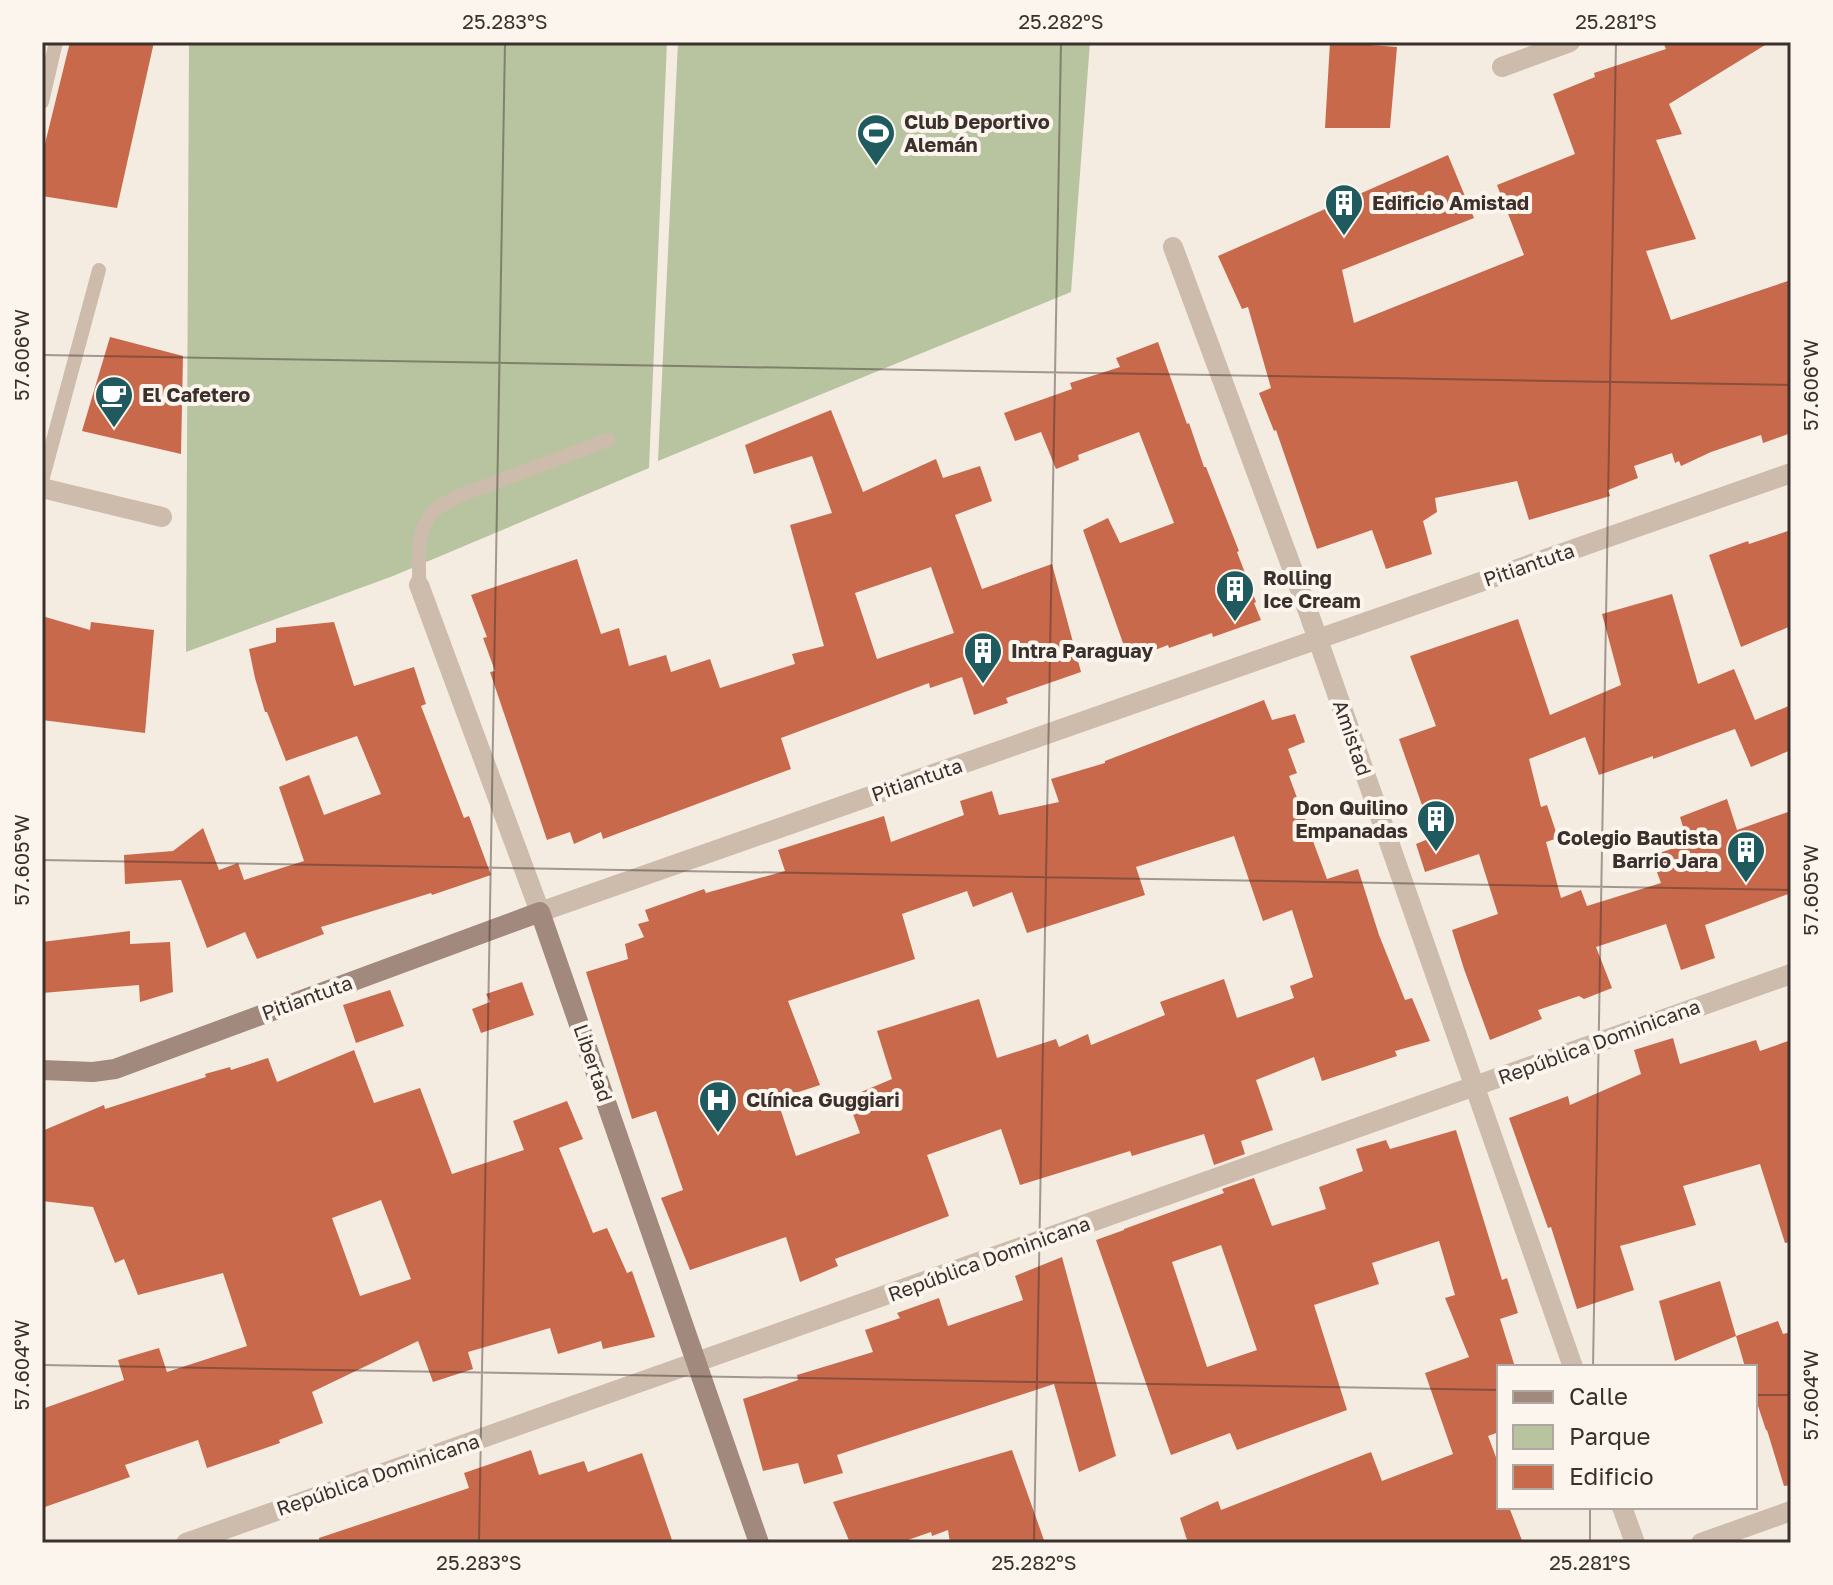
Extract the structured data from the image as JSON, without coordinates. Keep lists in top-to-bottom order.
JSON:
{
  "streets": {
    "street": [
      "Pitiantuta",
      "Amistad",
      "República Dominicana",
      "Libertad"
    ]
  },
  "crossings": [
    ["Pitiantuta", "Amistad"],
    ["Pitiantuta", "Libertad"],
    ["Amistad", "República Dominicana"],
    ["República Dominicana", "Libertad"]
  ],
  "places": {
    "sports": ["Club Deportivo Alemán"],
    "building": [
      "Edificio Amistad",
      "Rolling Ice Cream",
      "Intra Paraguay",
      "Don Quilino Empanadas",
      "Colegio Bautista Barrio Jara"
    ],
    "cafe": ["El Cafetero"],
    "hospital": ["Clínica Guggiari"]
  },
  "legend": ["Calle", "Parque", "Edificio"],
  "coordinates": [
    "25.283°S",
    "25.282°S",
    "25.281°S",
    "57.606°W",
    "57.605°W",
    "57.604°W"
  ]
}
